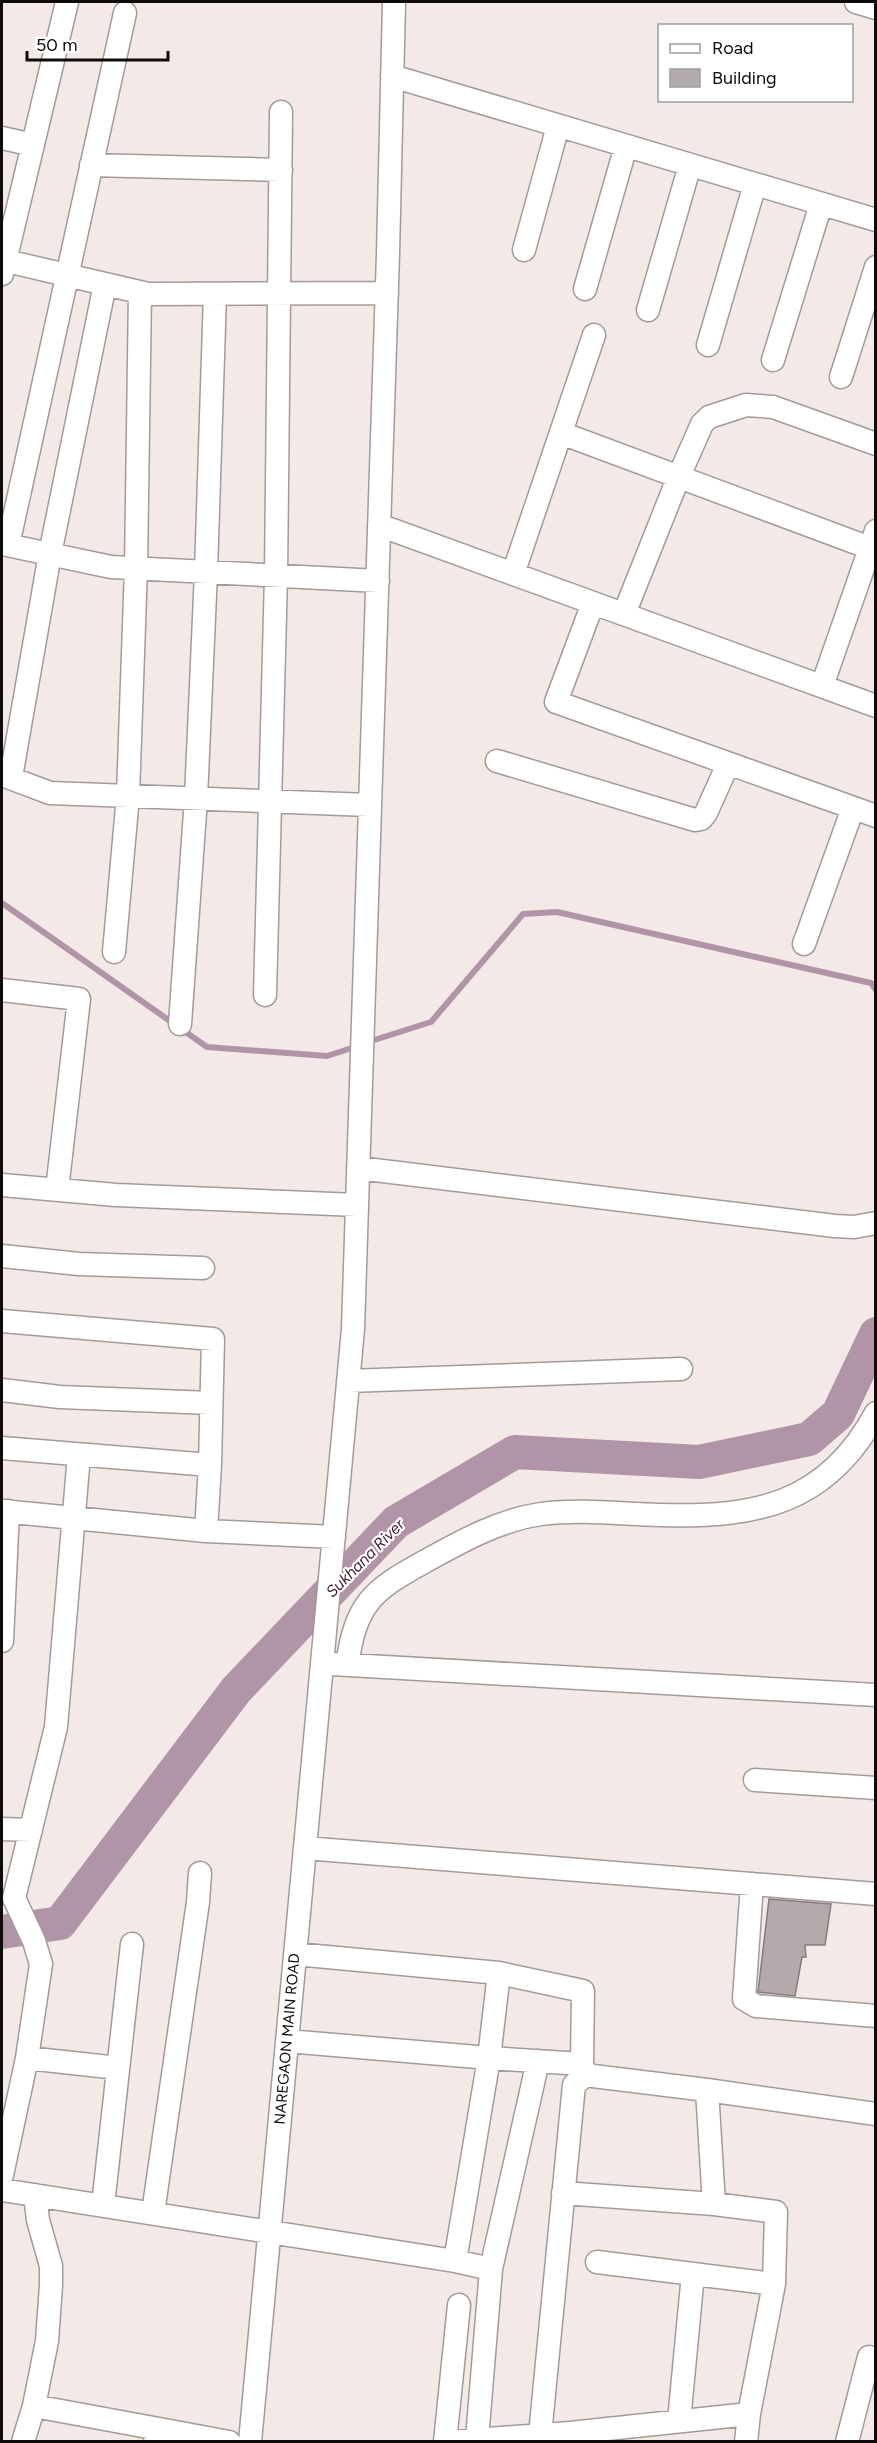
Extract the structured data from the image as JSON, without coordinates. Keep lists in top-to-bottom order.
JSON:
{
  "streets": {
    "street": ["NAREGAON MAIN ROAD"]
  },
  "water": ["Sukhana River"],
  "legend": ["Road", "Building"],
  "scale_bar": "50 m"
}
